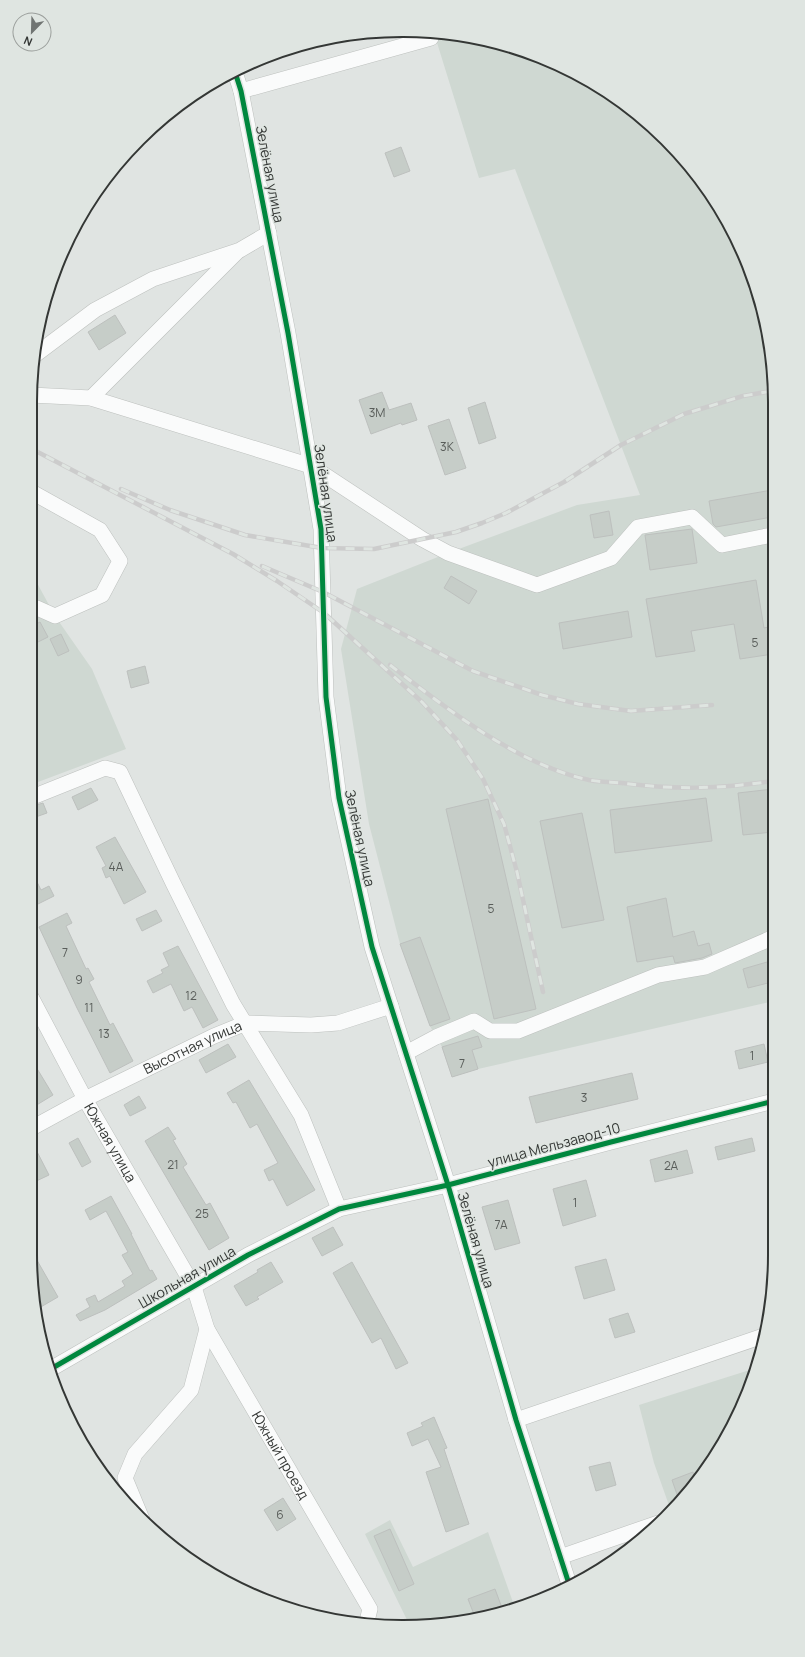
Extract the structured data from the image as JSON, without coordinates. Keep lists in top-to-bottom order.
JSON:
{
  "streets": {
    "street": [
      "Зелёная улица",
      "Высотная улица",
      "Южная улица",
      "улица Мельзавод-10",
      "Школьная улица",
      "Южный проезд"
    ]
  },
  "crossings": [
    ["Зелёная улица", "Высотная улица"],
    ["Зелёная улица", "улица Мельзавод-10"],
    ["Высотная улица", "Южная улица"],
    ["Южная улица", "Школьная улица"],
    ["Южная улица", "Южный проезд"],
    ["улица Мельзавод-10", "Школьная улица"],
    ["Школьная улица", "Южный проезд"]
  ],
  "house_numbers": [
    "3М",
    "3К",
    "5",
    "4А",
    "5",
    "7",
    "9",
    "12",
    "11",
    "13",
    "1",
    "7",
    "3",
    "21",
    "2А",
    "1",
    "25",
    "7А",
    "6"
  ],
  "north": "bottom left"
}
